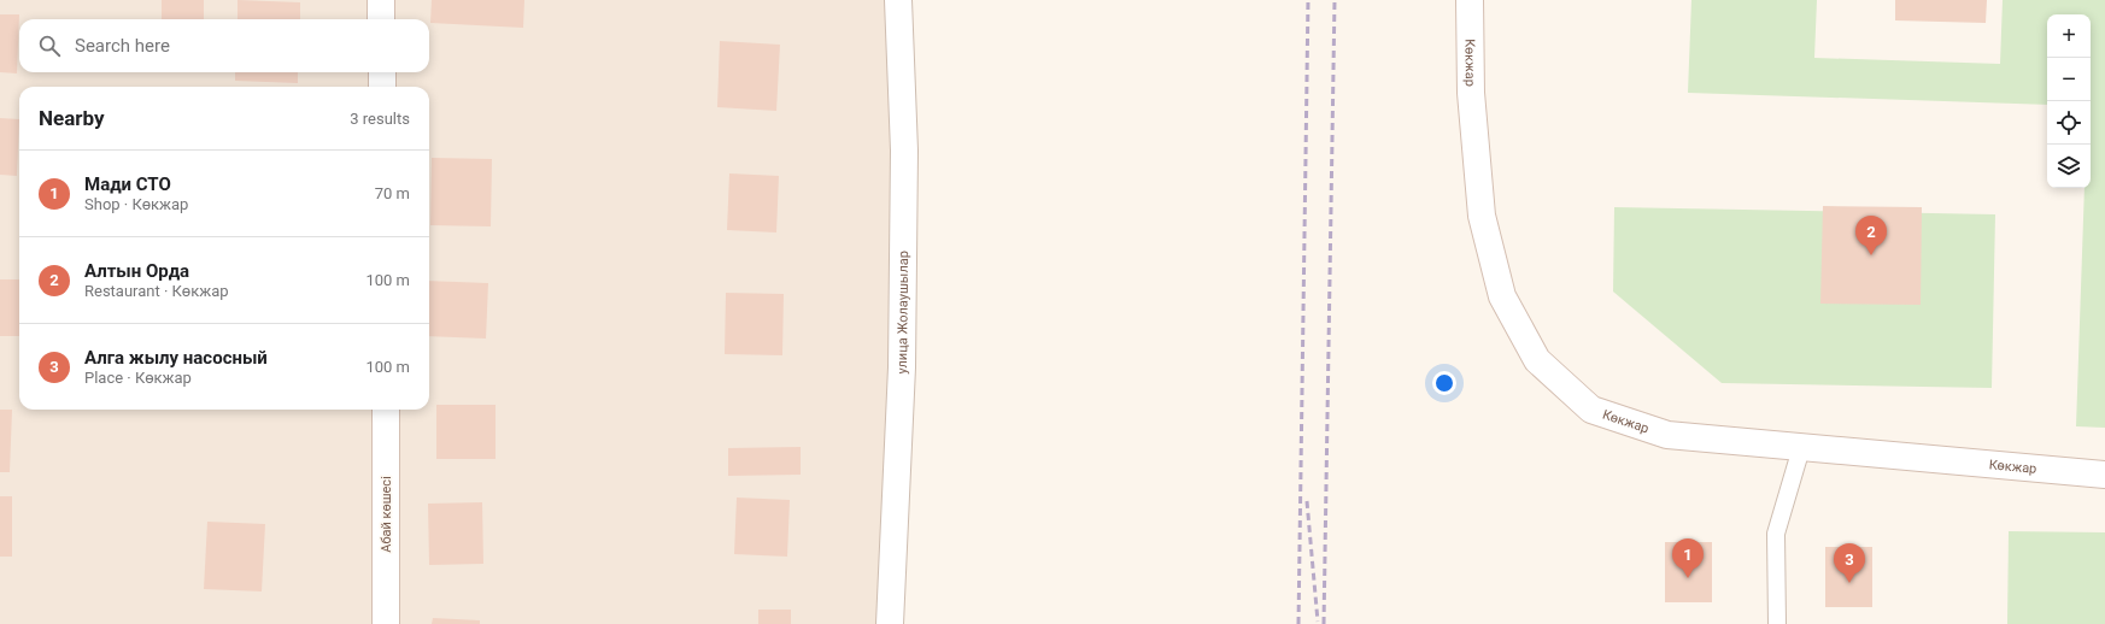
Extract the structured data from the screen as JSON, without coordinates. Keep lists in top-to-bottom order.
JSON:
{
  "streets": {
    "street": ["Көкжар", "улица Жолаушылар", "Абай көшесі"]
  },
  "page": {
    "map_buttons": ["+", "−"],
    "search": "Search here",
    "heading": ["Nearby", "3 results"],
    "list": [
      {
        "mark": "1",
        "name": "Мади СТО",
        "note": "Shop · Көкжар",
        "value": "70 m"
      },
      {
        "mark": "2",
        "name": "Алтын Орда",
        "note": "Restaurant · Көкжар",
        "value": "100 m"
      },
      {
        "mark": "3",
        "name": "Алга жылу насосный",
        "note": "Place · Көкжар",
        "value": "100 m"
      }
    ],
    "pins": ["2", "1", "3"]
  }
}
